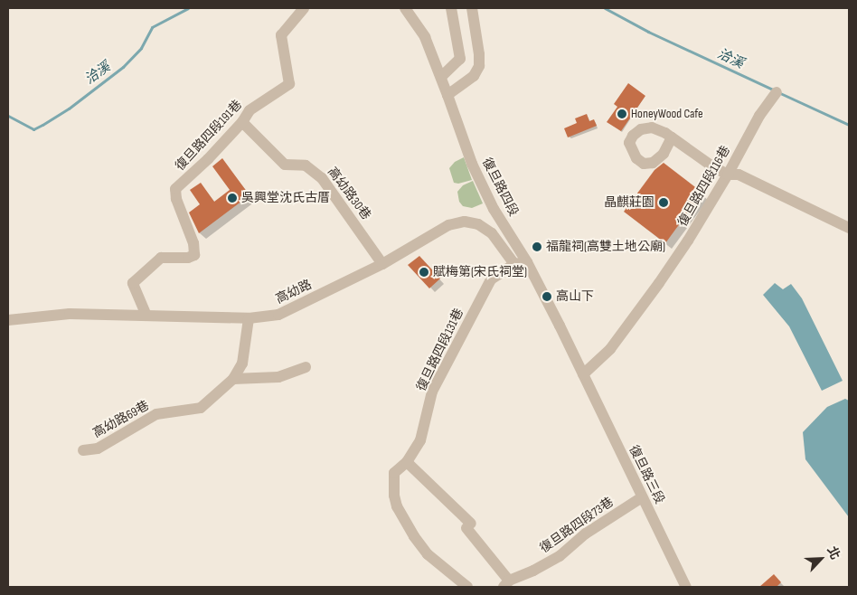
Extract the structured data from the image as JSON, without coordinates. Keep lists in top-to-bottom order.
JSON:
{
  "streets": {
    "street": [
      "復旦路四段191巷",
      "復旦路四段116巷",
      "復旦路四段",
      "高幼路30巷",
      "高幼路",
      "復旦路四段131巷",
      "高幼路69巷",
      "復旦路三段",
      "復旦路四段73巷"
    ]
  },
  "crossings": [
    ["復旦路四段191巷", "高幼路30巷"],
    ["復旦路四段191巷", "高幼路"],
    ["復旦路四段116巷", "復旦路四段"],
    ["復旦路四段116巷", "復旦路三段"],
    ["復旦路四段", "復旦路三段"],
    ["高幼路30巷", "高幼路"],
    ["高幼路", "復旦路四段131巷"],
    ["高幼路", "高幼路69巷"],
    ["復旦路三段", "復旦路四段73巷"]
  ],
  "water": ["洽溪"],
  "places": [
    "HoneyWood Cafe",
    "吳興堂沈氏古厝",
    "晶麒莊園",
    "福龍祠(高雙土地公廟)",
    "賦梅第(宋氏祠堂)",
    "高山下"
  ],
  "north": "top right"
}
